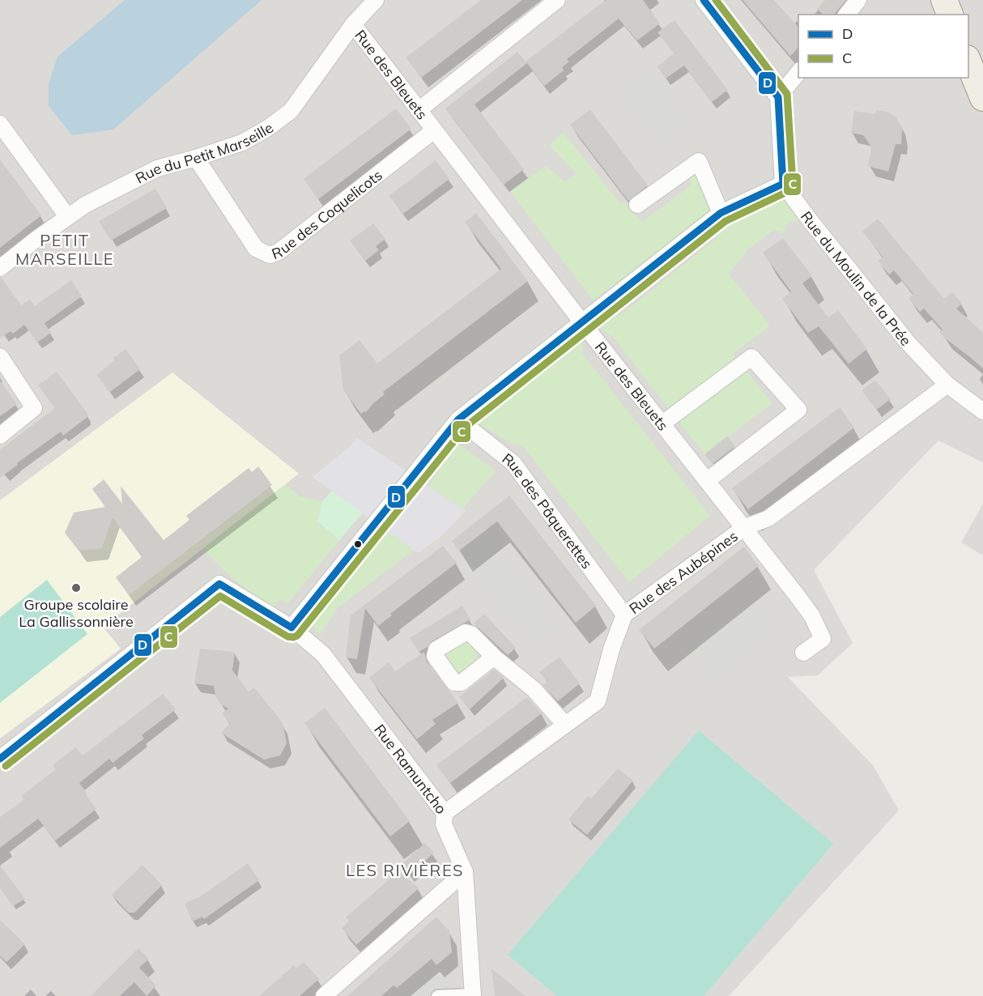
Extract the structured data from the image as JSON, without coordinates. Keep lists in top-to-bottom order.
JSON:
{
  "streets": {
    "street": [
      "Rue des Bleuets",
      "Rue du Petit Marseille",
      "Rue des Coquelicots",
      "Rue du Moulin de la Prée",
      "Rue des Pâquerettes",
      "Rue des Aubépines",
      "Rue Ramuntcho"
    ]
  },
  "crossings": [
    ["Rue des Bleuets", "Rue du Petit Marseille"],
    ["Rue des Bleuets", "Rue des Coquelicots"],
    ["Rue des Bleuets", "Rue des Aubépines"],
    ["Rue du Petit Marseille", "Rue des Coquelicots"],
    ["Rue du Moulin de la Prée", "Rue des Aubépines"],
    ["Rue des Pâquerettes", "Rue des Aubépines"],
    ["Rue des Aubépines", "Rue Ramuntcho"]
  ],
  "districts": ["PETIT MARSEILLE", "LES RIVIÈRES"],
  "places": ["Groupe scolaire La Gallissonnière"],
  "lines": ["transit line D", "transit line C"],
  "legend": ["D", "C"]
}
